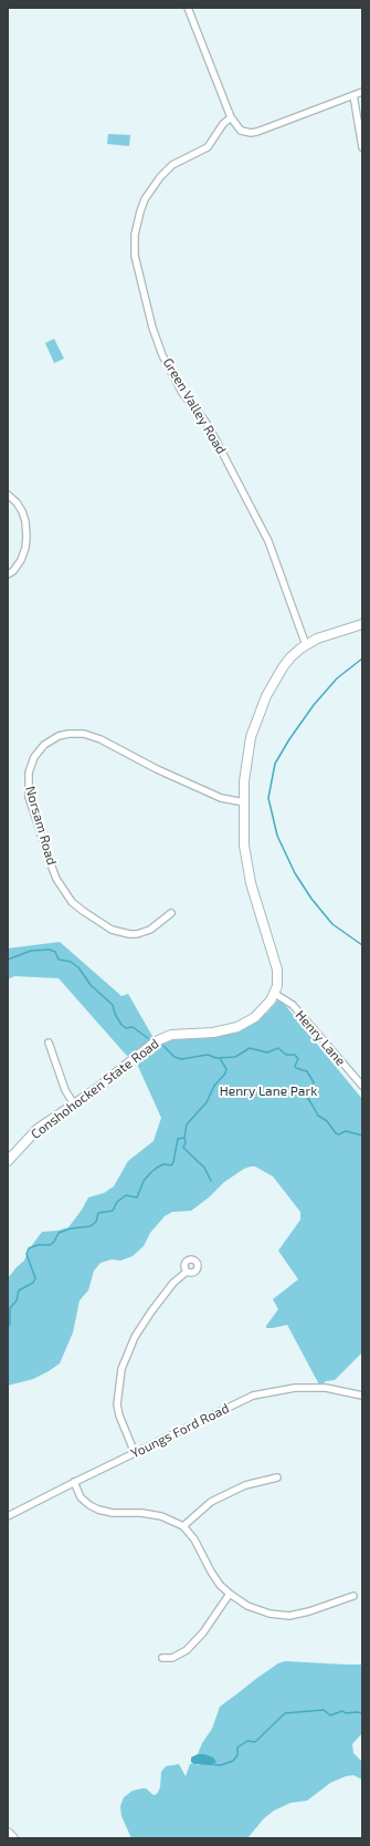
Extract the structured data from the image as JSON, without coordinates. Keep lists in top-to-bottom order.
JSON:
{
  "streets": {
    "main road": ["Conshohocken State Road"],
    "street": [
      "Green Valley Road",
      "Norsam Road",
      "Henry Lane",
      "Youngs Ford Road"
    ]
  },
  "crossings": [
    ["Henry Lane", "Conshohocken State Road"]
  ],
  "parks": ["Henry Lane Park"]
}
